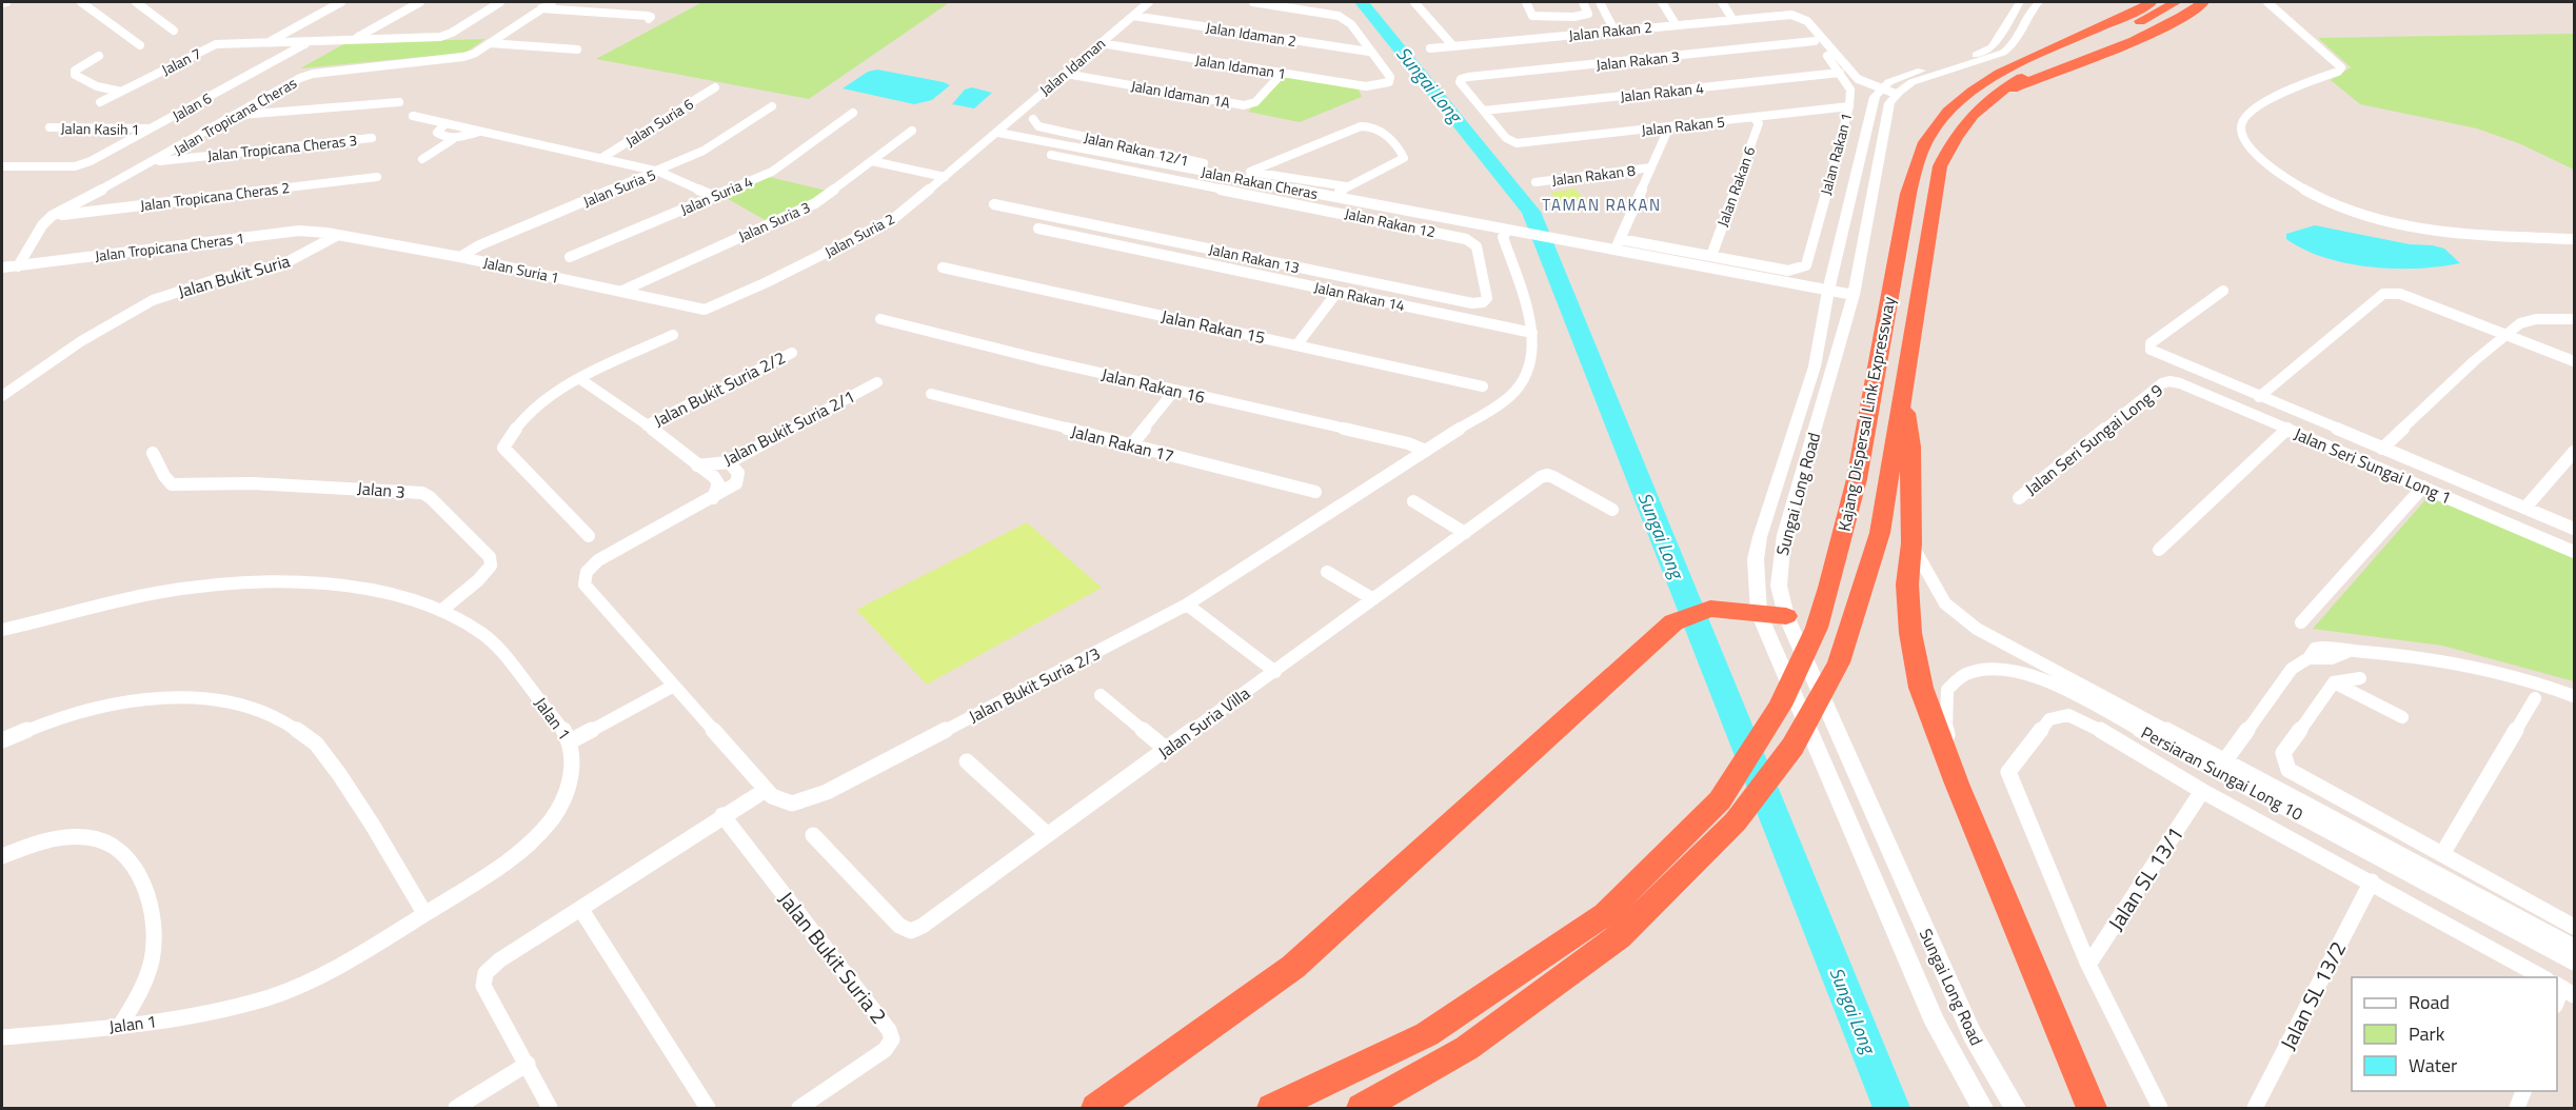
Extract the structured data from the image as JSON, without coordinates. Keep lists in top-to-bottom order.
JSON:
{
  "streets": {
    "highway": ["Kajang Dispersal Link Expressway"],
    "street": [
      "Jalan Rakan 2",
      "Jalan Idaman 2",
      "Jalan Rakan 3",
      "Jalan 7",
      "Jalan Idaman",
      "Jalan Idaman 1",
      "Jalan Rakan 4",
      "Jalan Idaman 1A",
      "Jalan 6",
      "Jalan Tropicana Cheras",
      "Jalan Suria 6",
      "Jalan Rakan 5",
      "Jalan Kasih 1",
      "Jalan Tropicana Cheras 3",
      "Jalan Rakan 12/1",
      "Jalan Rakan 1",
      "Jalan Rakan 8",
      "Jalan Rakan Cheras",
      "Jalan Rakan 6",
      "Jalan Suria 5",
      "Jalan Suria 4",
      "Jalan Tropicana Cheras 2",
      "Jalan Suria 3",
      "Jalan Rakan 12",
      "Jalan Suria 2",
      "Jalan Tropicana Cheras 1",
      "Jalan Rakan 13",
      "Jalan Suria 1",
      "Jalan Bukit Suria",
      "Jalan Rakan 14",
      "Jalan Rakan 15",
      "Jalan Rakan 16",
      "Jalan Bukit Suria 2/2",
      "Jalan Bukit Suria 2/1",
      "Jalan Seri Sungai Long 9",
      "Jalan Rakan 17",
      "Jalan Seri Sungai Long 1",
      "Jalan 3",
      "Sungai Long Road",
      "Jalan Bukit Suria 2/3",
      "Jalan 1",
      "Jalan Suria Villa",
      "Persiaran Sungai Long 10",
      "Jalan SL 13/1",
      "Jalan Bukit Suria 2",
      "Jalan SL 13/2"
    ]
  },
  "crossings": [
    ["Jalan Rakan 2", "Jalan Rakan 1"],
    ["Jalan Idaman 2", "Jalan Idaman"],
    ["Jalan Idaman 2", "Jalan Idaman 1"],
    ["Jalan Rakan 3", "Jalan Rakan 4"],
    ["Jalan Rakan 3", "Jalan Rakan 5"],
    ["Jalan Rakan 3", "Jalan Rakan 1"],
    ["Jalan 7", "Jalan 6"],
    ["Jalan Idaman", "Jalan Idaman 1"],
    ["Jalan Idaman", "Jalan Idaman 1A"],
    ["Jalan Idaman", "Jalan Rakan Cheras"],
    ["Jalan Idaman", "Jalan Suria 2"],
    ["Jalan Idaman 1", "Jalan Idaman 1A"],
    ["Jalan Rakan 4", "Jalan Rakan 5"],
    ["Jalan Rakan 4", "Jalan Rakan 1"],
    ["Jalan 6", "Jalan Kasih 1"],
    ["Jalan Tropicana Cheras", "Jalan Tropicana Cheras 3"],
    ["Jalan Tropicana Cheras", "Jalan Tropicana Cheras 2"],
    ["Jalan Tropicana Cheras", "Jalan Tropicana Cheras 1"],
    ["Jalan Rakan 5", "Jalan Rakan 1"],
    ["Jalan Rakan 5", "Jalan Rakan 6"],
    ["Jalan Rakan 12/1", "Jalan Rakan Cheras"],
    ["Jalan Rakan 1", "Jalan Rakan 6"],
    ["Jalan Rakan Cheras", "Jalan Suria 2"],
    ["Jalan Rakan Cheras", "Sungai Long Road"],
    ["Jalan Rakan Cheras", "Jalan Bukit Suria 2/3"],
    ["Jalan Suria 5", "Jalan Suria 1"],
    ["Jalan Suria 3", "Jalan Suria 1"],
    ["Jalan Rakan 12", "Jalan Rakan 13"],
    ["Jalan Suria 2", "Jalan Suria 1"],
    ["Jalan Tropicana Cheras 1", "Jalan Suria 1"],
    ["Jalan Tropicana Cheras 1", "Jalan Bukit Suria"],
    ["Jalan Suria 1", "Jalan Bukit Suria"],
    ["Jalan Rakan 14", "Jalan Bukit Suria 2/3"],
    ["Jalan Rakan 16", "Jalan Bukit Suria 2/3"],
    ["Jalan Bukit Suria 2/1", "Jalan Bukit Suria 2/3"],
    ["Jalan Seri Sungai Long 9", "Jalan Seri Sungai Long 1"],
    ["Jalan 3", "Jalan 1"]
  ],
  "districts": ["TAMAN RAKAN"],
  "water": ["Sungai Long"],
  "legend": ["Road", "Park", "Water"]
}
